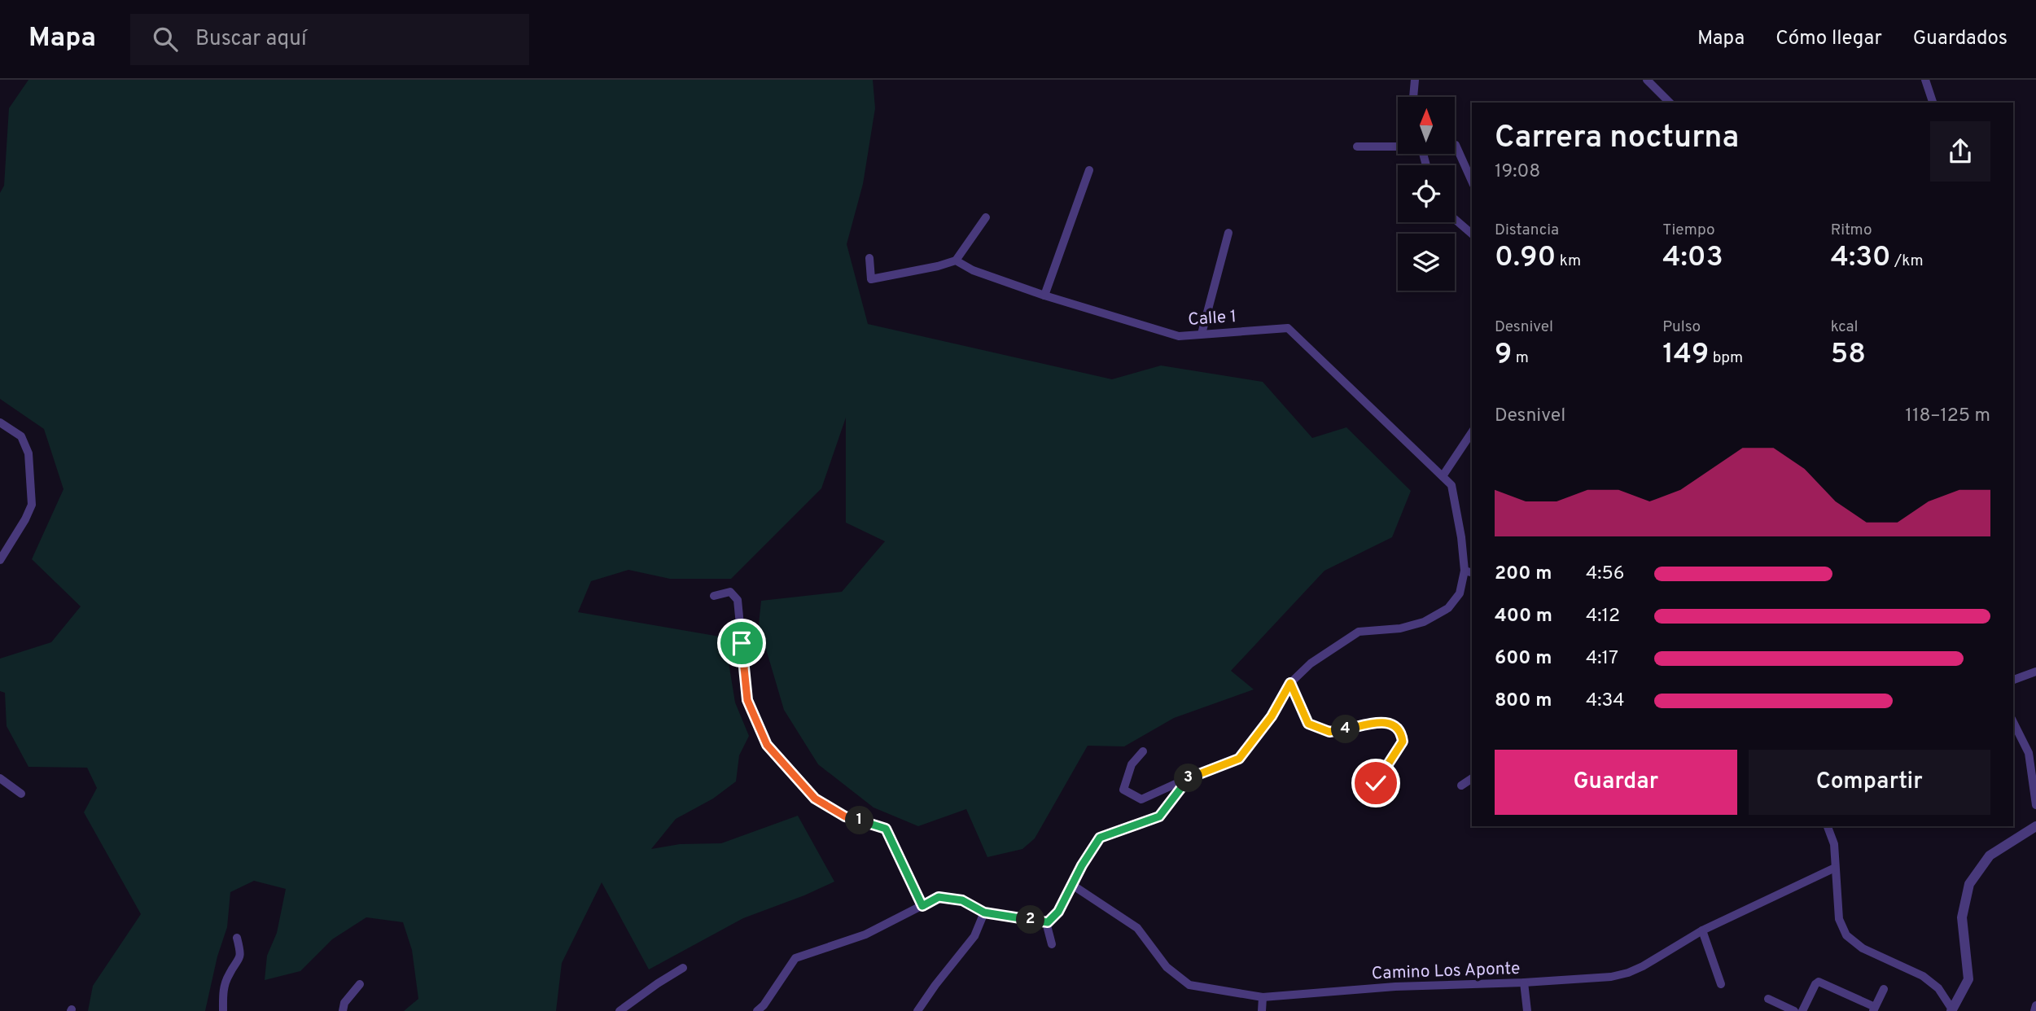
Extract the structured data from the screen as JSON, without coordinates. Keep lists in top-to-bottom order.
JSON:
{
  "streets": {
    "street": ["Calle 1", "Camino Los Aponte"]
  },
  "north": "top",
  "page": {
    "header": "Mapa",
    "search": "Buscar aquí",
    "nav": ["Mapa", "Cómo llegar", "Guardados"],
    "heading": ["Carrera nocturna", "19:08"],
    "stats": [
      ["Distancia", "0.90 km"],
      ["Tiempo", "4:03"],
      ["Ritmo", "4:30 /km"],
      ["Desnivel", "9 m"],
      ["Pulso", "149 bpm"],
      ["kcal", "58"]
    ],
    "chart": ["Desnivel", "118–125 m"],
    "list": [
      {
        "name": "200 m",
        "note": "4:56"
      },
      {
        "name": "400 m",
        "note": "4:12"
      },
      {
        "name": "600 m",
        "note": "4:17"
      },
      {
        "name": "800 m",
        "note": "4:34"
      }
    ],
    "pins": [
      "4",
      "3",
      "1",
      "2"
    ],
    "buttons": ["Guardar", "Compartir"]
  }
}
